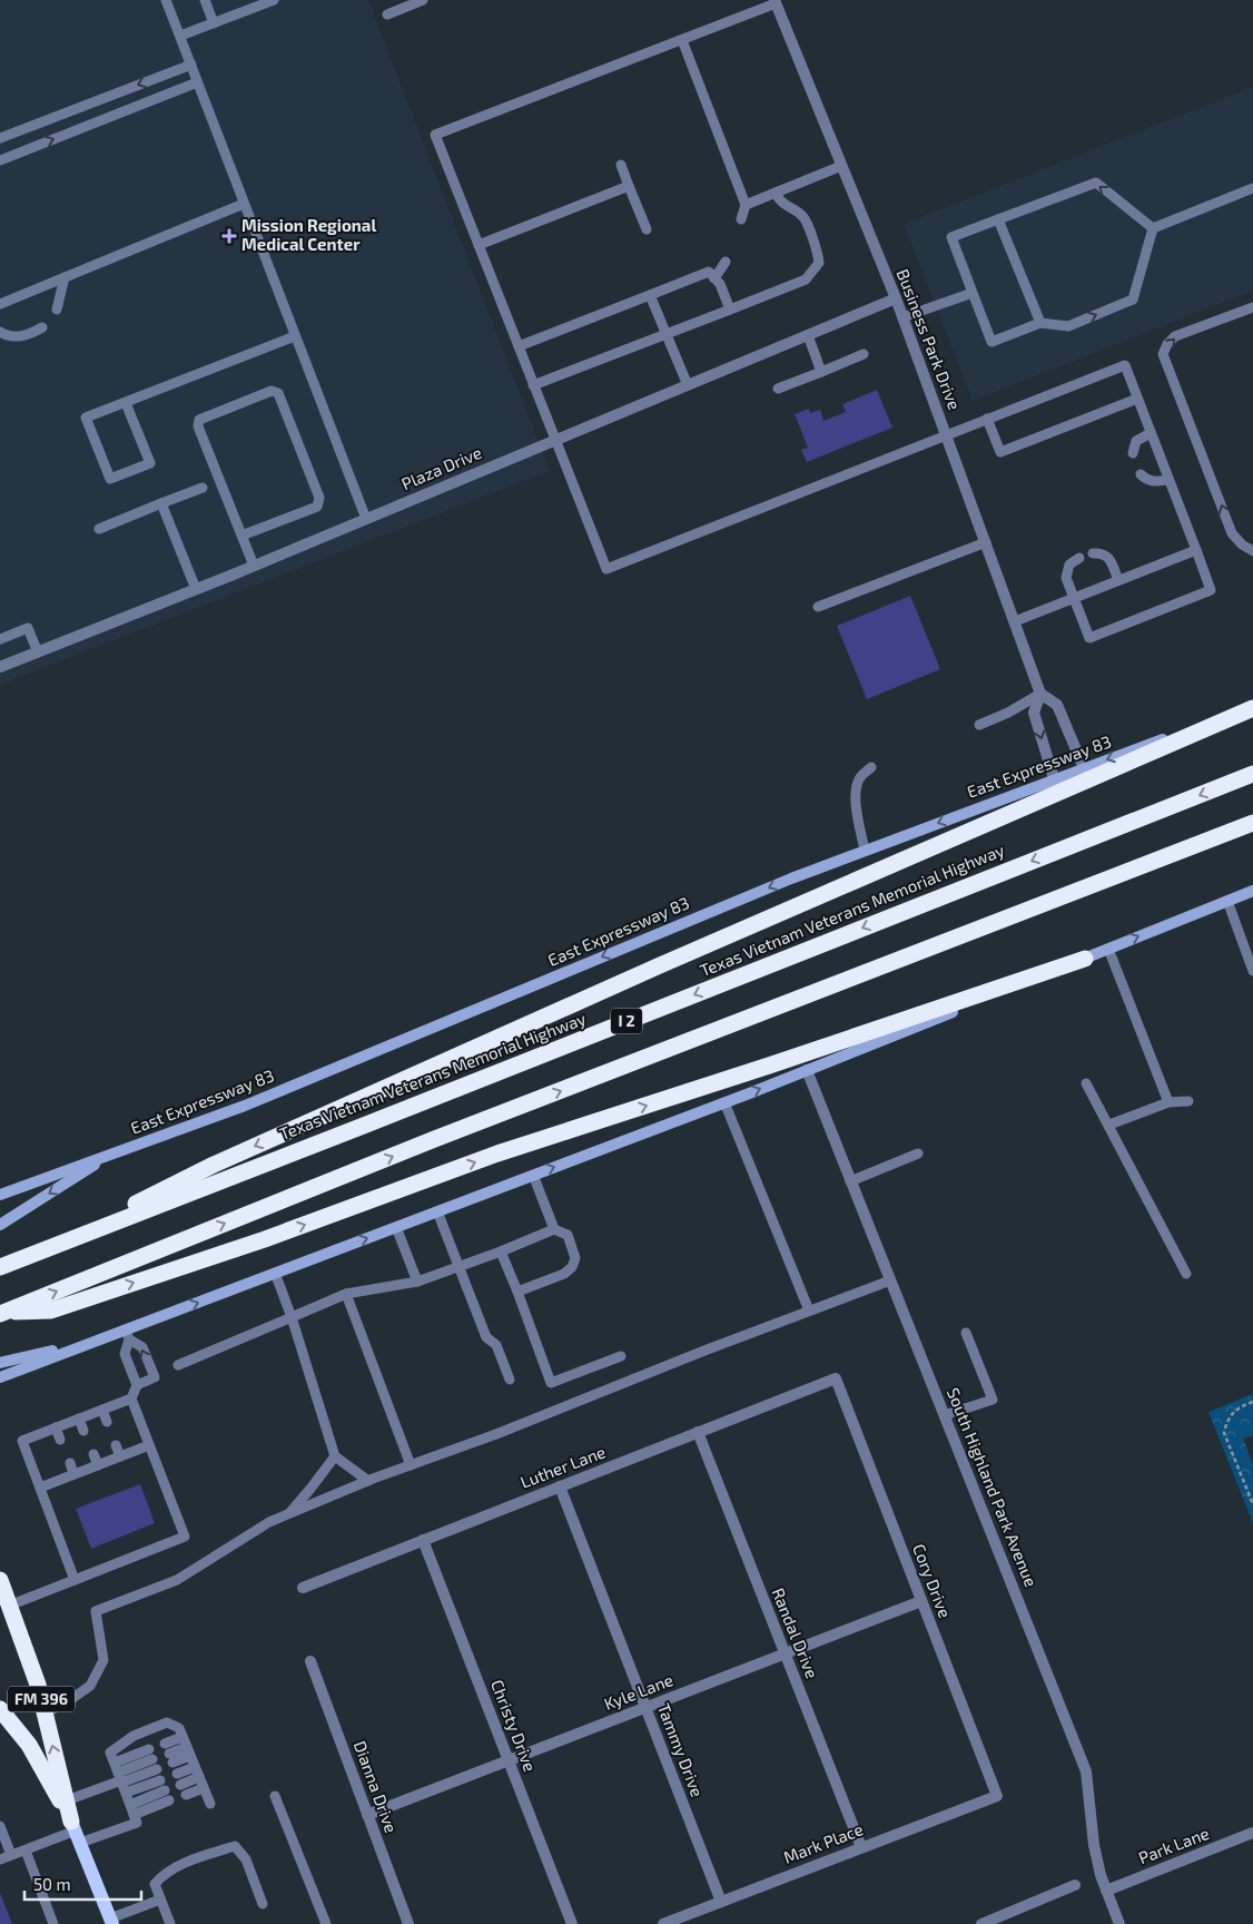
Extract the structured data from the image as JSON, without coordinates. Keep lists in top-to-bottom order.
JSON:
{
  "streets": {
    "highway": ["Texas Vietnam Veterans Memorial Highway", "I 2", "FM 396"],
    "main road": ["East Expressway 83"],
    "street": [
      "Business Park Drive",
      "Plaza Drive",
      "Luther Lane",
      "South Highland Park Avenue",
      "Cory Drive",
      "Randal Drive",
      "Kyle Lane",
      "Christy Drive",
      "Tammy Drive",
      "Dianna Drive",
      "Mark Place",
      "Park Lane"
    ]
  },
  "crossings": [
    ["Business Park Drive", "Plaza Drive"],
    ["Business Park Drive", "East Expressway 83"],
    ["Luther Lane", "Cory Drive"],
    ["Luther Lane", "Randal Drive"],
    ["Luther Lane", "Christy Drive"],
    ["Luther Lane", "Tammy Drive"],
    ["South Highland Park Avenue", "Park Lane"],
    ["Cory Drive", "Kyle Lane"],
    ["Cory Drive", "Mark Place"],
    ["Randal Drive", "Kyle Lane"],
    ["Randal Drive", "Mark Place"],
    ["Kyle Lane", "Christy Drive"],
    ["Kyle Lane", "Tammy Drive"],
    ["Kyle Lane", "Dianna Drive"],
    ["Tammy Drive", "Mark Place"]
  ],
  "one_way": ["East Expressway 83"],
  "places": {
    "health": ["Mission Regional Medical Center"]
  },
  "scale_bar": "50 m"
}
